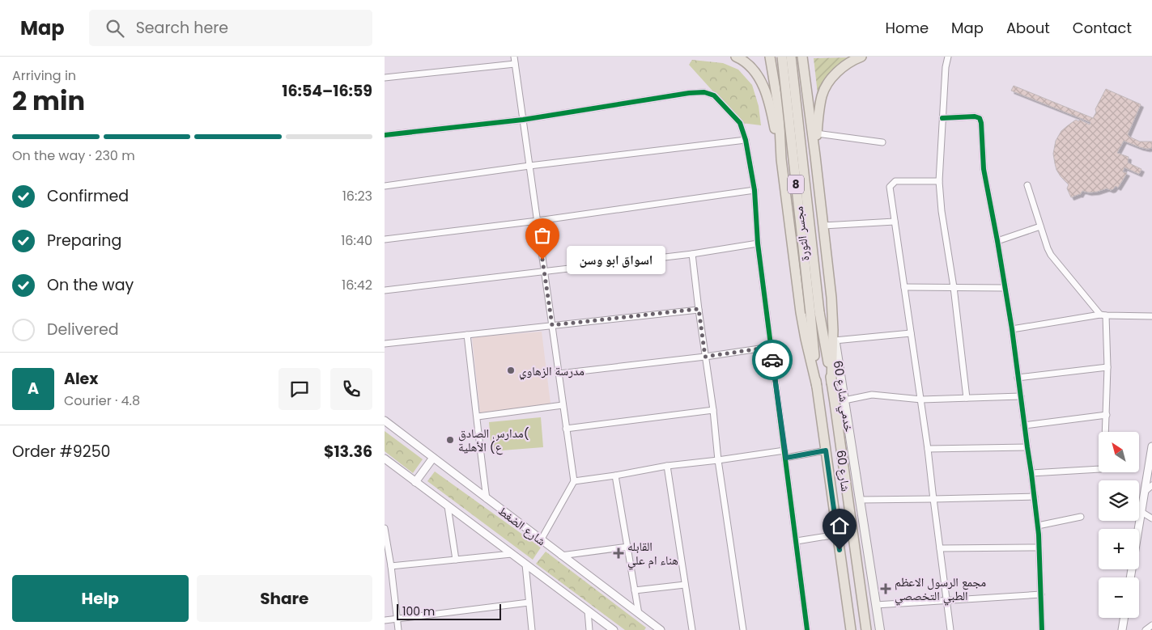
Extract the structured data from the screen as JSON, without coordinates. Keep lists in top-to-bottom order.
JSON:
{
  "streets": {
    "highway": ["8", "مجسر الثورة", "شارع 60"],
    "main road": ["خدمي شارع 60"],
    "street": ["شارع الضغط"]
  },
  "crossings": [
    ["مجسر الثورة", "شارع 60"]
  ],
  "places": {
    "other": ["اسواق ابو وسن", "مدرسة الزهاوي", "مدارس الصادق( ع) الأهلية"],
    "health": ["القابله هناء ام علي", "مجمع الرسول الاعظم الطبي التخصصي"]
  },
  "scale_bar": "100 m",
  "north": "top left",
  "page": {
    "header": "Map",
    "search": "Search here",
    "nav": [
      "Home",
      "Map",
      "About",
      "Contact"
    ],
    "heading": ["2 min", "Arriving in", "16:54–16:59"],
    "panel": [
      "Alex",
      "Courier · 4.8",
      "Order #9250",
      "$13.36"
    ],
    "bar": "On the way · 230 m",
    "list": [
      ["Confirmed", "16:23"],
      ["Preparing", "16:40"],
      ["On the way", "16:42"],
      "Delivered"
    ],
    "bubble": "اسواق ابو وسن",
    "round": "A",
    "map_buttons": ["+", "−"],
    "buttons": ["Help", "Share"],
    "scale": "100 m"
  }
}
